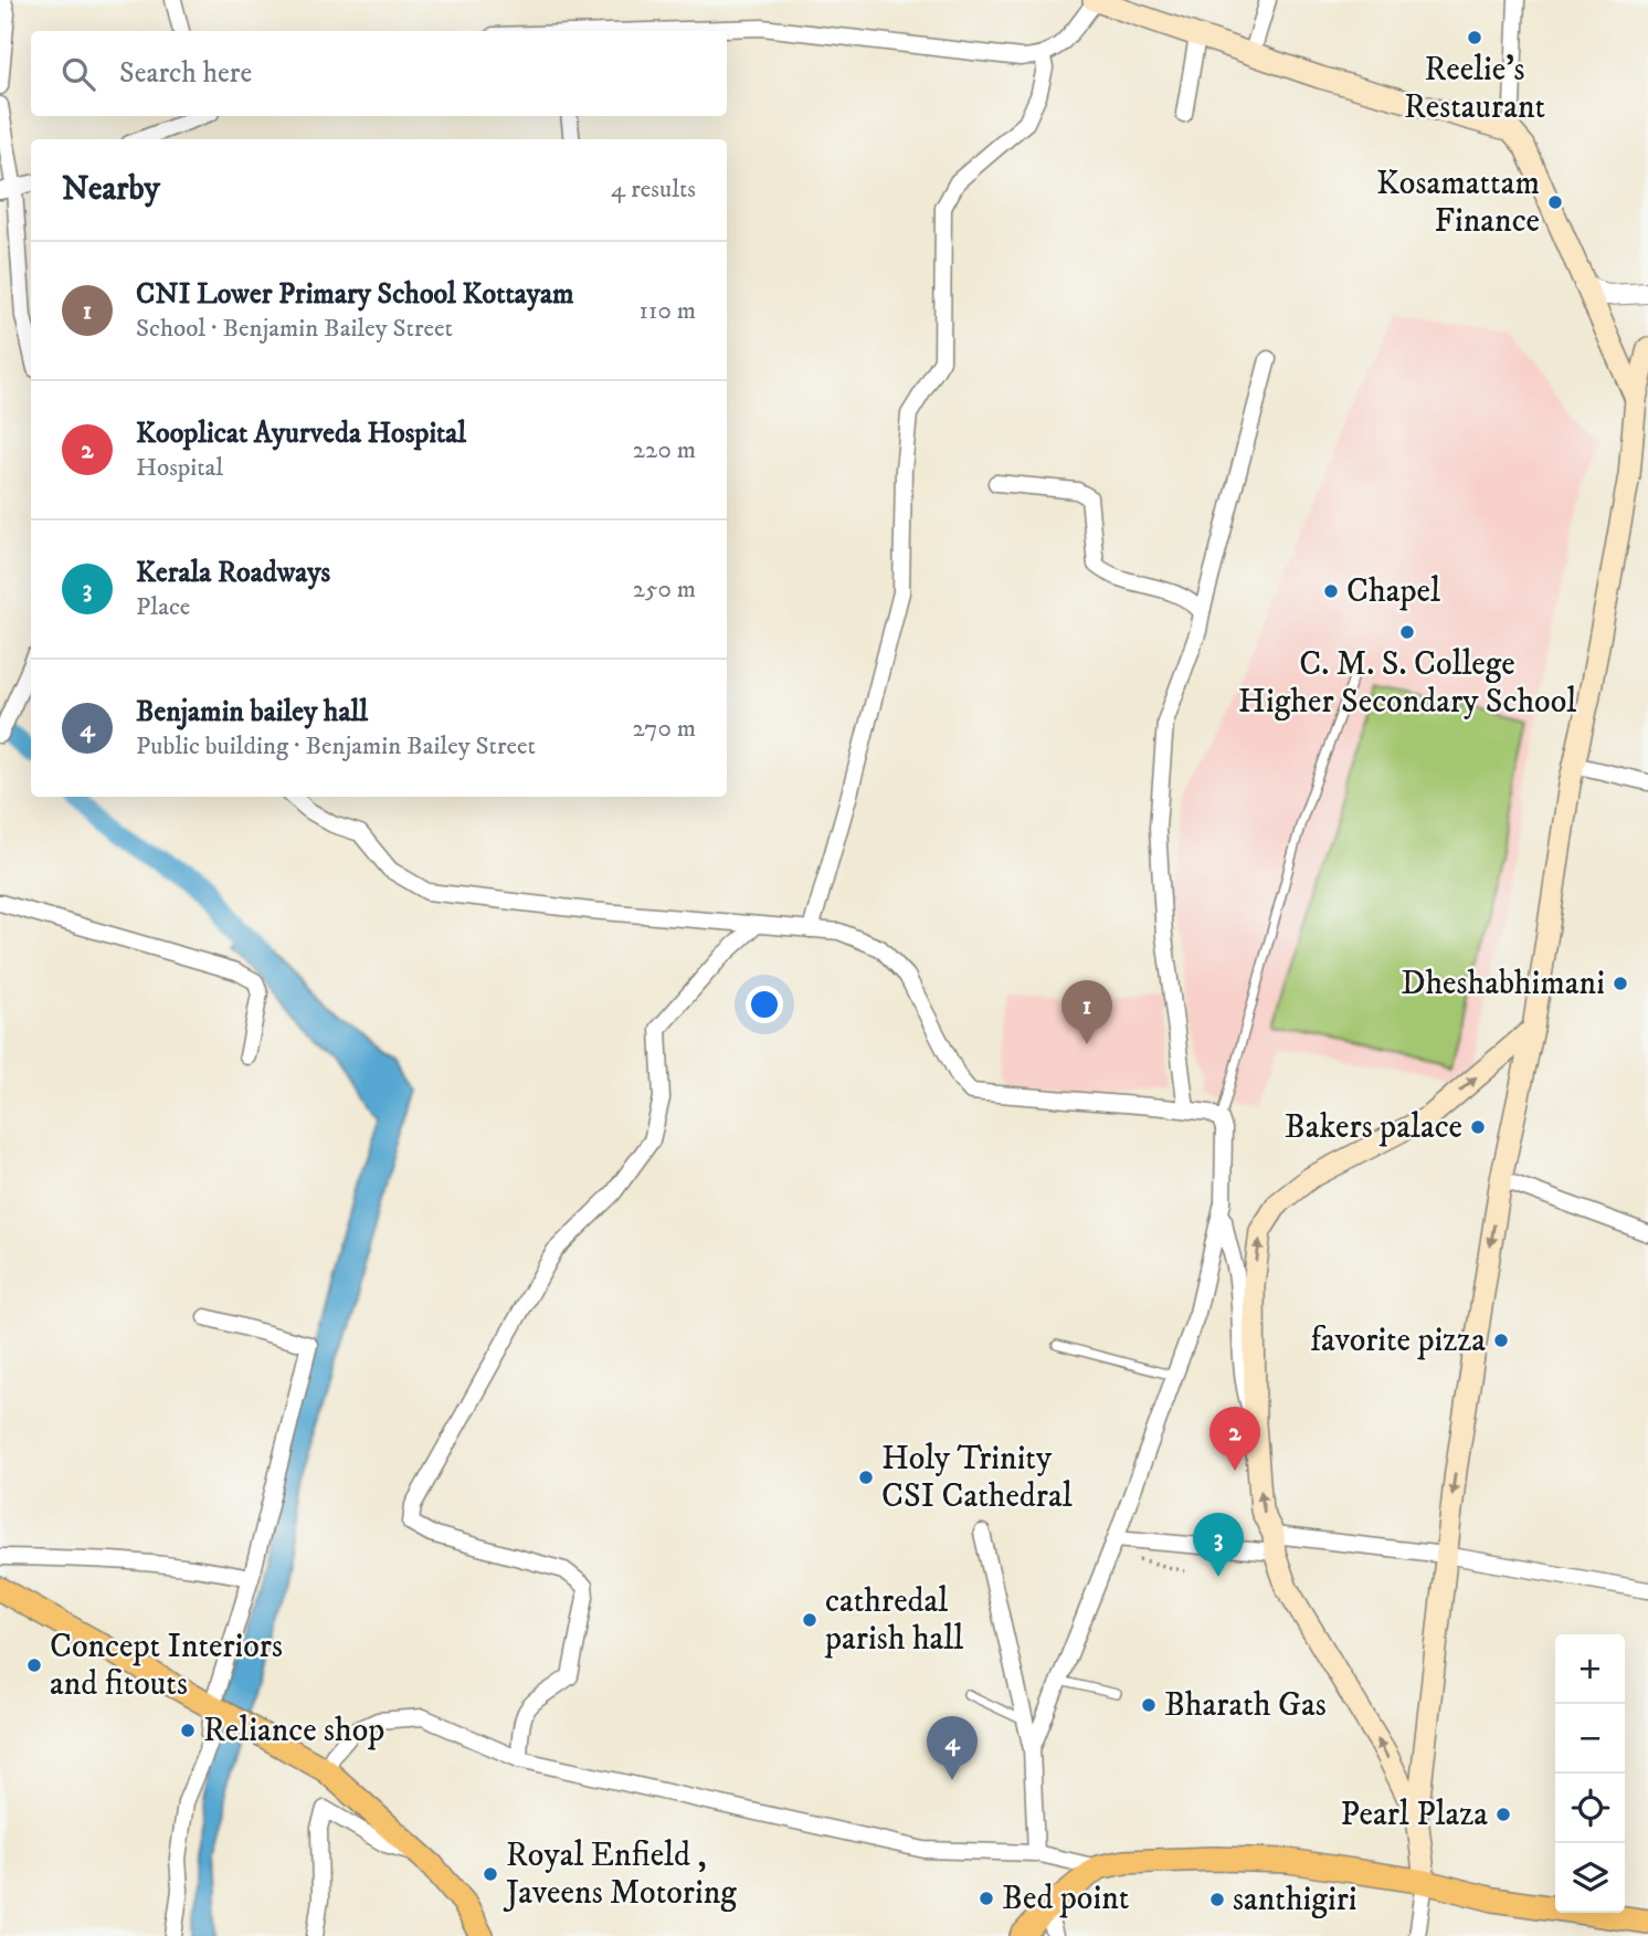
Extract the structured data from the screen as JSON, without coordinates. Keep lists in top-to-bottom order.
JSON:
{
  "places": [
    "Reelie's Restaurant",
    "Kosamattam Finance",
    "Chapel",
    "C. M. S. College Higher Secondary School",
    "Dheshabhimani",
    "Bakers palace",
    "favorite pizza",
    "Holy Trinity CSI Cathedral",
    "cathredal parish hall",
    "Concept Interiors and fitouts",
    "Bharath Gas",
    "Reliance shop",
    "Pearl Plaza",
    "Royal Enfield , Javeens Motoring",
    "Bed point",
    "santhigiri"
  ],
  "page": {
    "search": "Search here",
    "heading": ["Nearby", "4 results"],
    "list": [
      {
        "mark": "1",
        "name": "CNI Lower Primary School Kottayam",
        "note": "School · Benjamin Bailey Street",
        "value": "110 m"
      },
      {
        "mark": "2",
        "name": "Kooplicat Ayurveda Hospital",
        "note": "Hospital",
        "value": "220 m"
      },
      {
        "mark": "3",
        "name": "Kerala Roadways",
        "note": "Place",
        "value": "250 m"
      },
      {
        "mark": "4",
        "name": "Benjamin bailey hall",
        "note": "Public building · Benjamin Bailey Street",
        "value": "270 m"
      }
    ],
    "pins": [
      "1",
      "2",
      "3",
      "4"
    ],
    "map_buttons": ["+", "−"]
  }
}
